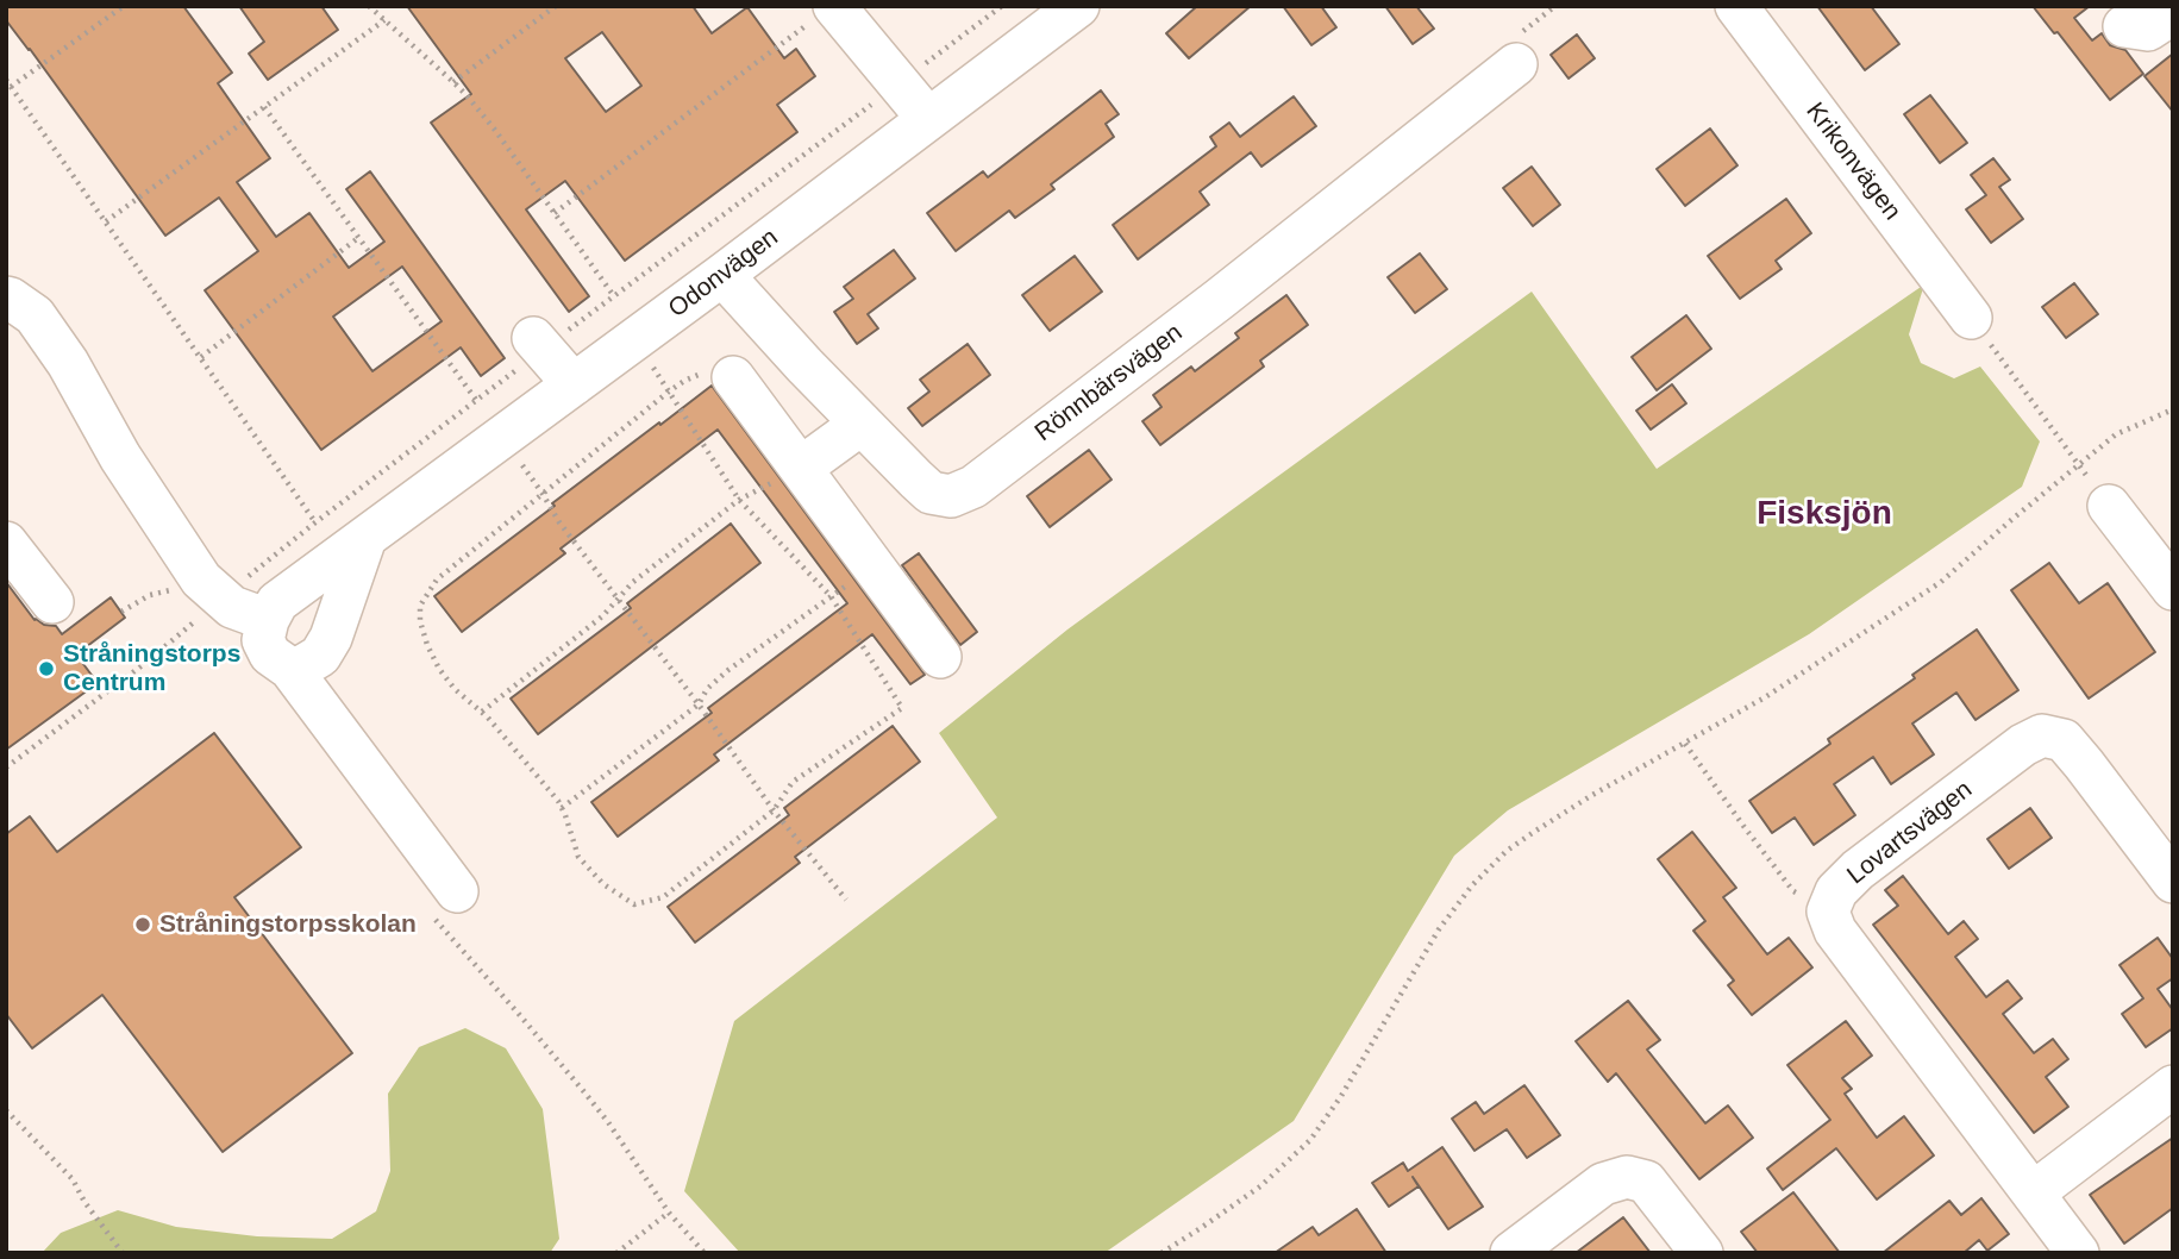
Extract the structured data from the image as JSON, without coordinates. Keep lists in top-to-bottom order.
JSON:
{
  "streets": {
    "street": [
      "Krikonvägen",
      "Odonvägen",
      "Rönnbärsvägen",
      "Lovartsvägen"
    ]
  },
  "crossings": [
    ["Odonvägen", "Rönnbärsvägen"]
  ],
  "districts": ["Fisksjön"],
  "places": ["Stråningstorps Centrum", "Stråningstorpsskolan"]
}
